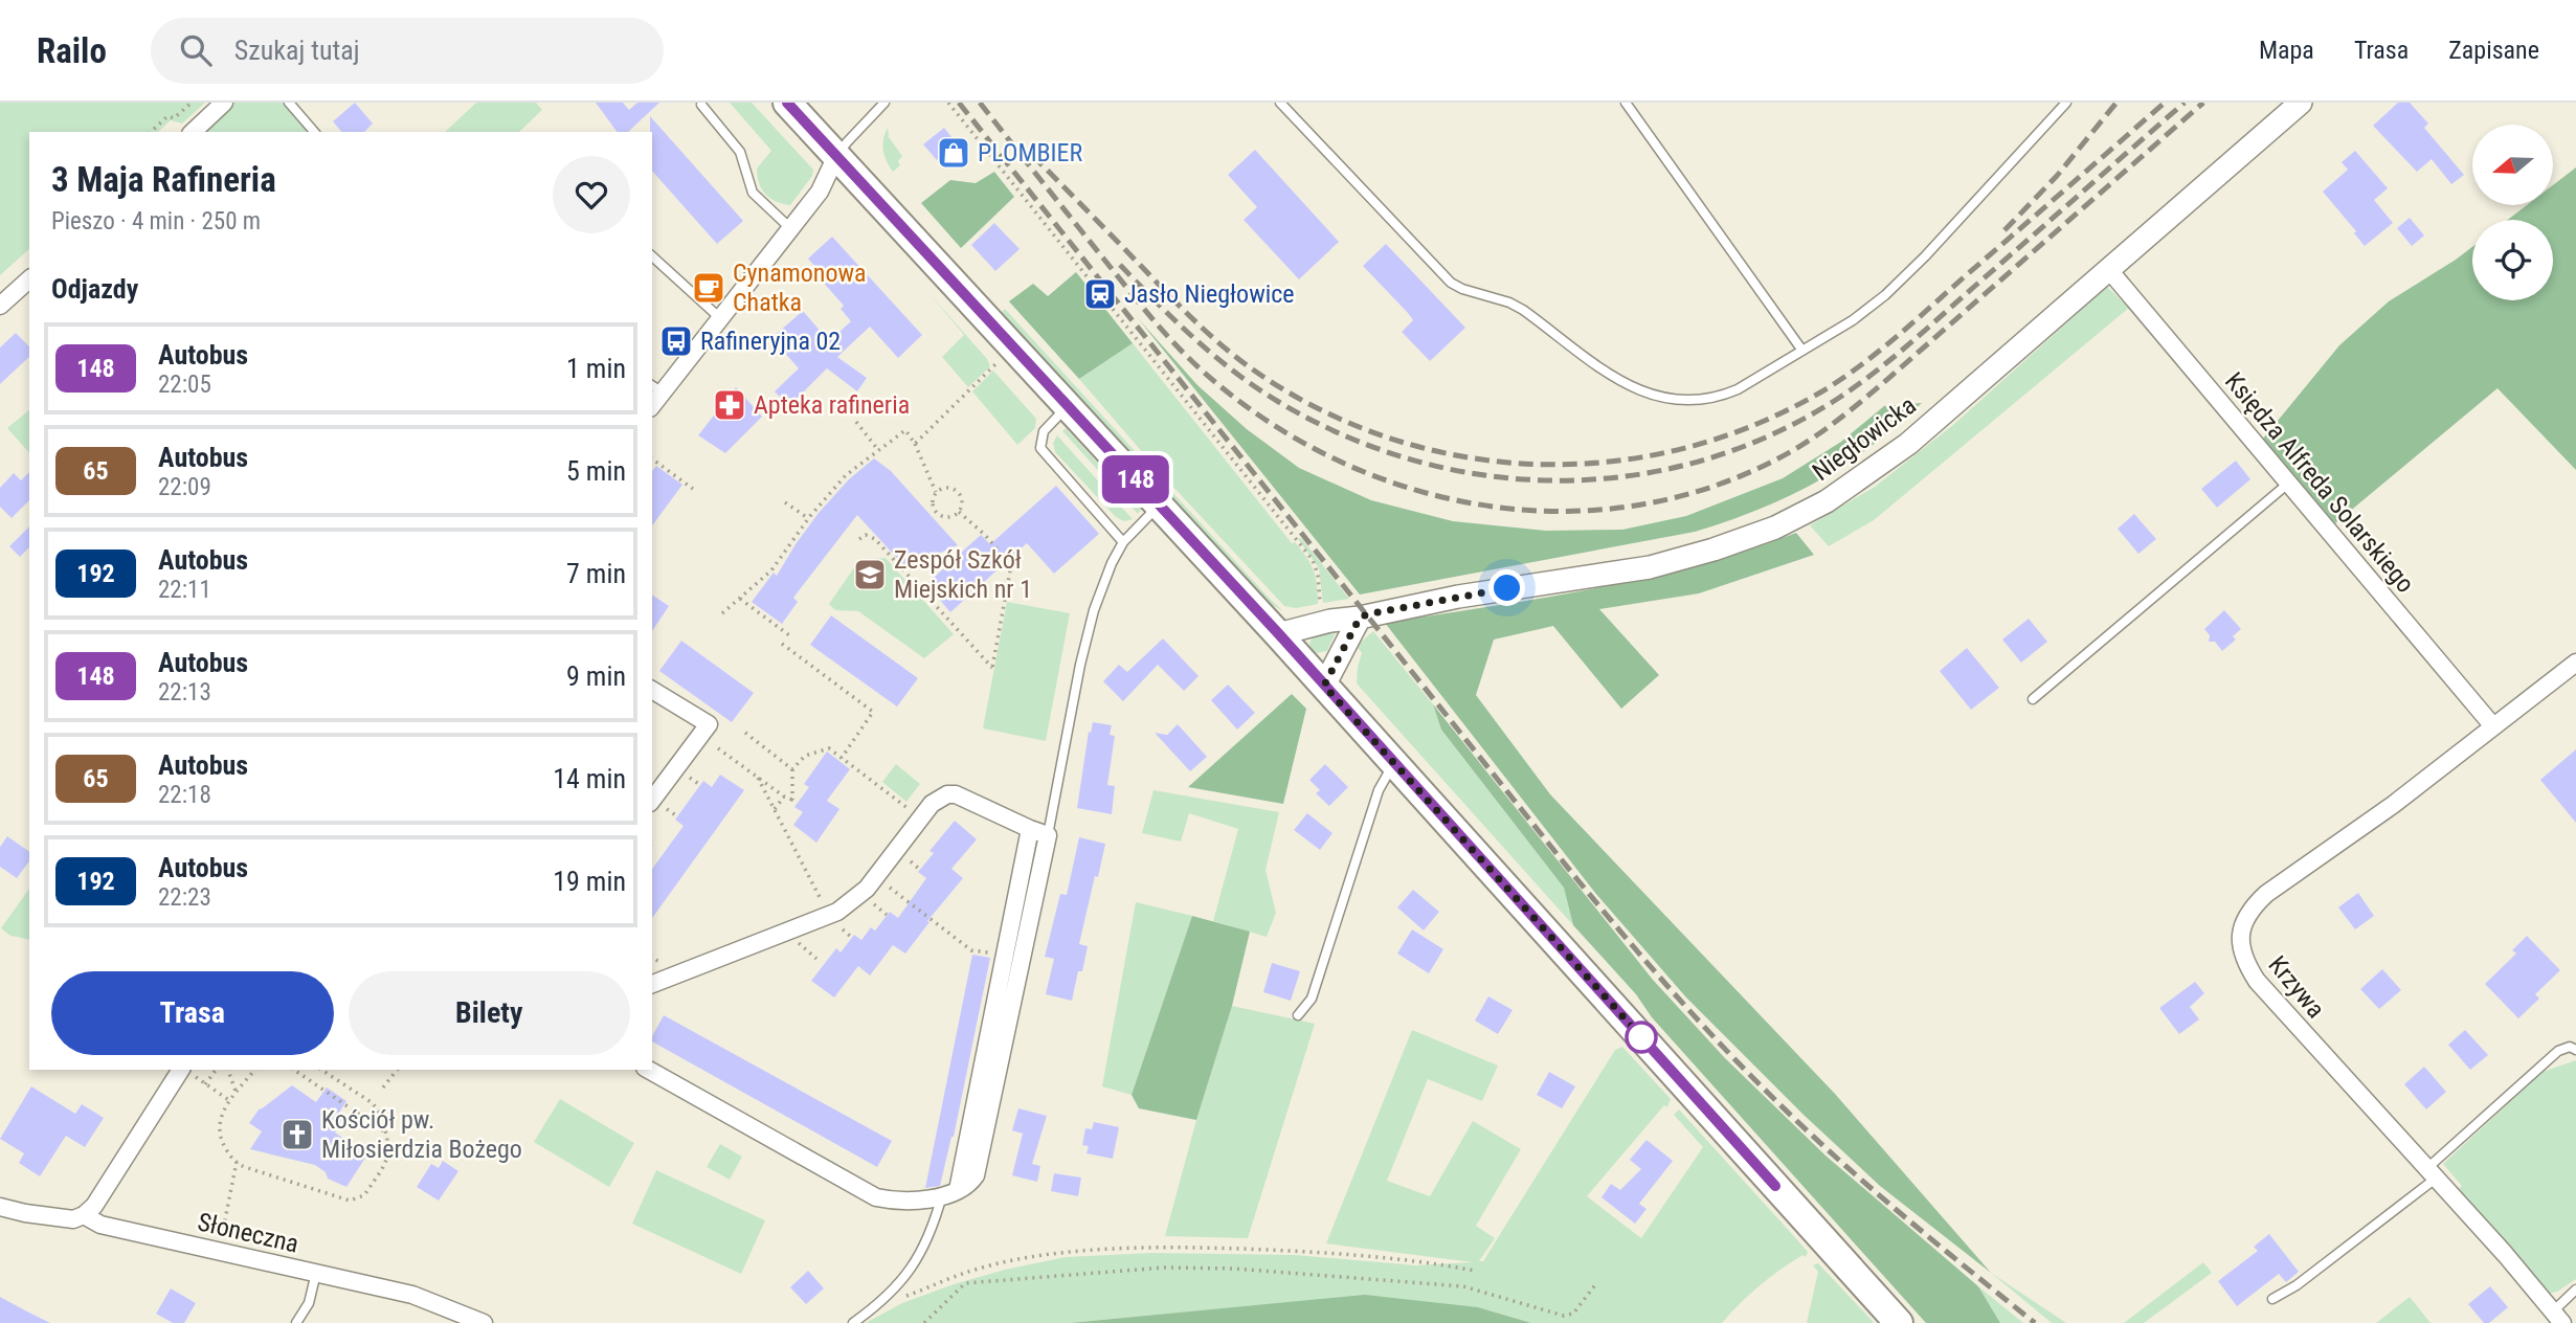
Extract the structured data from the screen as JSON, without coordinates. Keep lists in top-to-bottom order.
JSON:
{
  "streets": {
    "street": [
      "Niegłowicka",
      "Księdza Alfreda Solarskiego",
      "Krzywa",
      "Słoneczna"
    ]
  },
  "crossings": [
    ["Niegłowicka", "Księdza Alfreda Solarskiego"],
    ["Księdza Alfreda Solarskiego", "Krzywa"]
  ],
  "places": {
    "shop": ["PLOMBIER"],
    "cafe": ["Cynamonowa Chatka"],
    "station": ["Jasło Niegłowice"],
    "bus stop": ["Rafineryjna 02"],
    "pharmacy": ["Apteka rafineria"],
    "school or university": ["Zespół Szkół Miejskich nr 1"],
    "church": ["Kościół pw. Miłosierdzia Bożego"]
  },
  "lines": ["bus line 148"],
  "north": "left",
  "page": {
    "header": "Railo",
    "search": "Szukaj tutaj",
    "nav": ["Mapa", "Trasa", "Zapisane"],
    "on_map": "148",
    "heading": [
      ["3 Maja Rafineria", "Pieszo · 4 min · 250 m"],
      "Odjazdy"
    ],
    "list": [
      {
        "mark": "148",
        "name": "Autobus",
        "note": "22:05",
        "value": "1 min"
      },
      {
        "mark": "65",
        "name": "Autobus",
        "note": "22:09",
        "value": "5 min"
      },
      {
        "mark": "192",
        "name": "Autobus",
        "note": "22:11",
        "value": "7 min"
      },
      {
        "mark": "148",
        "name": "Autobus",
        "note": "22:13",
        "value": "9 min"
      },
      {
        "mark": "65",
        "name": "Autobus",
        "note": "22:18",
        "value": "14 min"
      },
      {
        "mark": "192",
        "name": "Autobus",
        "note": "22:23",
        "value": "19 min"
      }
    ],
    "buttons": ["Trasa", "Bilety"]
  }
}
